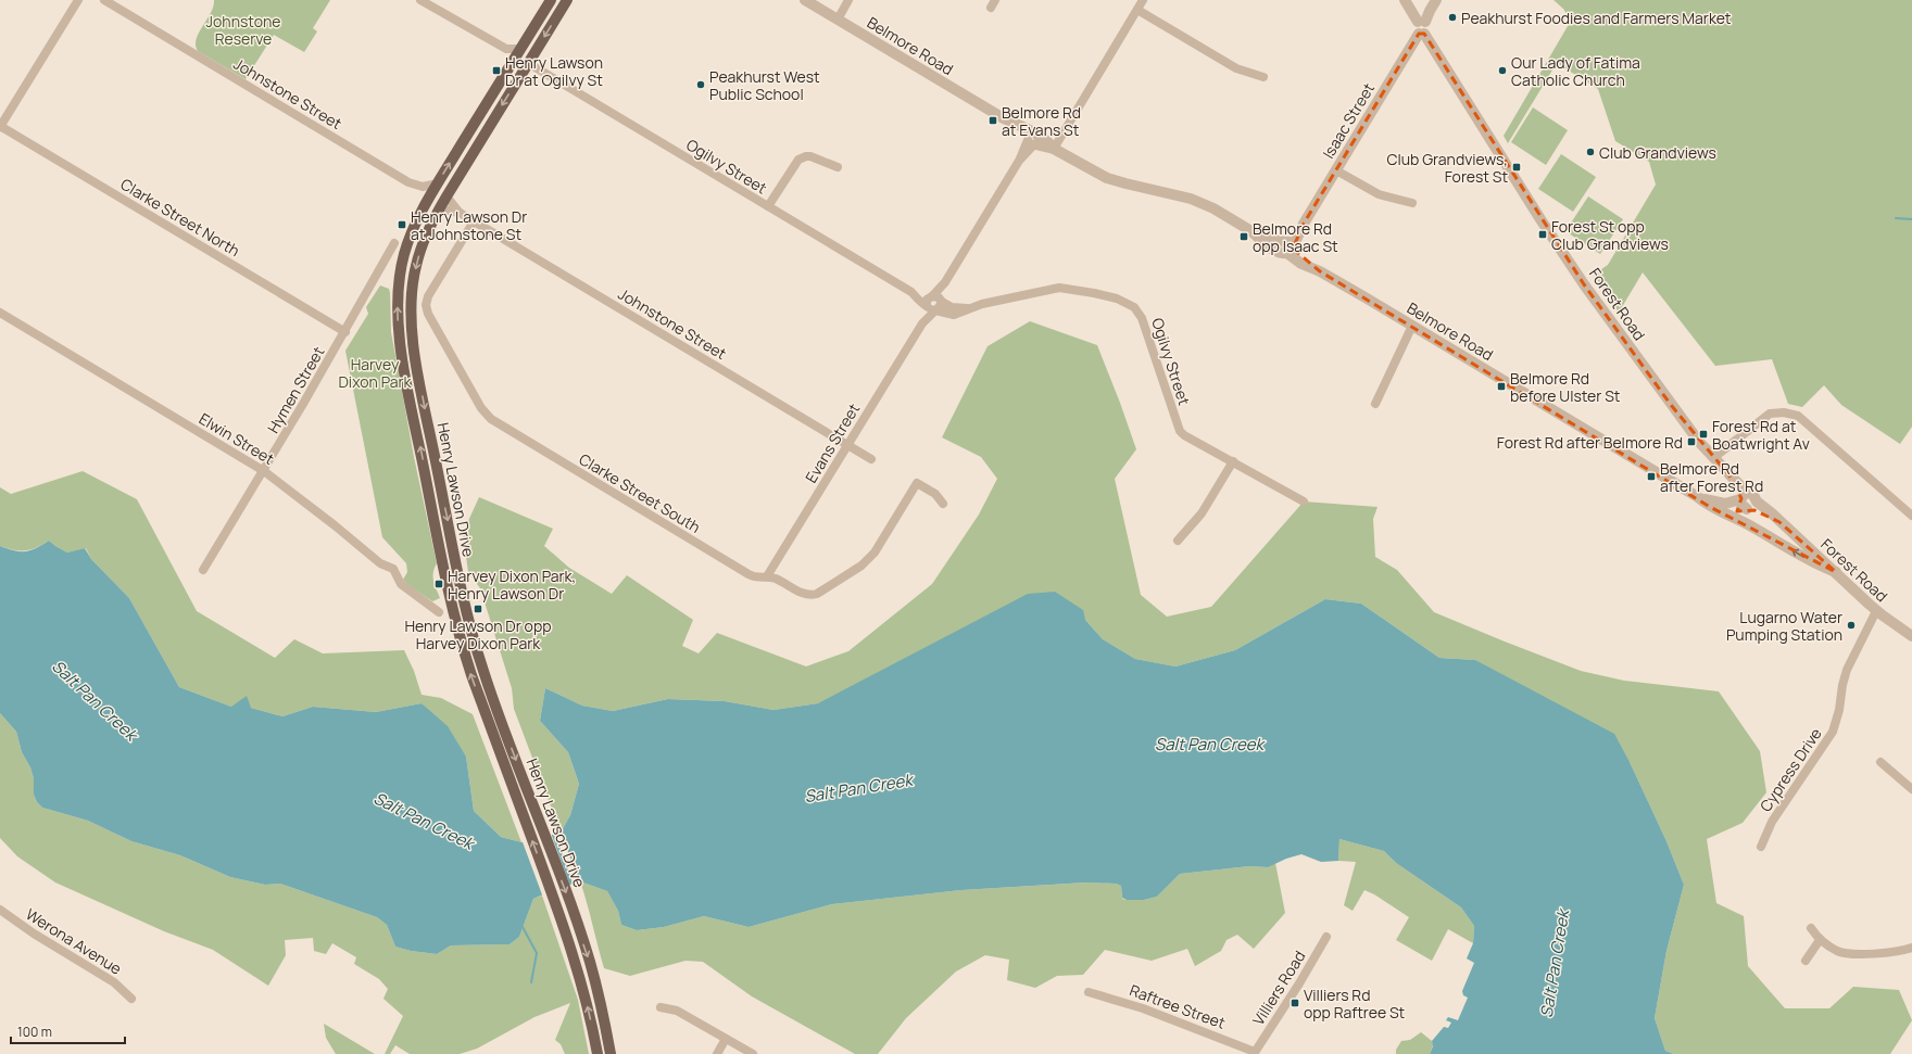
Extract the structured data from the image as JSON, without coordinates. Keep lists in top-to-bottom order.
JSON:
{
  "streets": {
    "main road": ["Henry Lawson Drive"],
    "street": [
      "Belmore Road",
      "Johnstone Street",
      "Isaac Street",
      "Ogilvy Street",
      "Clarke Street North",
      "Forest Road",
      "Hymen Street",
      "Elwin Street",
      "Evans Street",
      "Clarke Street South",
      "Cypress Drive",
      "Werona Avenue",
      "Villiers Road",
      "Raftree Street"
    ]
  },
  "crossings": [
    ["Belmore Road", "Isaac Street"],
    ["Belmore Road", "Forest Road"],
    ["Johnstone Street", "Evans Street"],
    ["Johnstone Street", "Henry Lawson Drive"],
    ["Johnstone Street", "Clarke Street South"],
    ["Isaac Street", "Forest Road"],
    ["Ogilvy Street", "Evans Street"],
    ["Ogilvy Street", "Henry Lawson Drive"],
    ["Clarke Street North", "Hymen Street"],
    ["Forest Road", "Cypress Drive"],
    ["Hymen Street", "Elwin Street"],
    ["Evans Street", "Clarke Street South"],
    ["Villiers Road", "Raftree Street"]
  ],
  "water": ["Salt Pan Creek"],
  "parks": ["Johnstone Reserve", "Harvey Dixon Park"],
  "places": {
    "other": [
      "Peakhurst Foodies and Farmers Market",
      "Our Lady of Fatima Catholic Church",
      "Peakhurst West Public School",
      "Club Grandviews",
      "Lugarno Water Pumping Station"
    ],
    "transit": [
      "Henry Lawson Dr at Ogilvy St",
      "Belmore Rd at Evans St",
      "Club Grandviews, Forest St",
      "Henry Lawson Dr at Johnstone St",
      "Forest St opp Club Grandviews",
      "Belmore Rd opp Isaac St",
      "Belmore Rd before Ulster St",
      "Forest Rd at Boatwright Av",
      "Forest Rd after Belmore Rd",
      "Belmore Rd after Forest Rd",
      "Harvey Dixon Park, Henry Lawson Dr",
      "Henry Lawson Dr opp Harvey Dixon Park",
      "Villiers Rd opp Raftree St"
    ]
  },
  "scale_bar": "100 m"
}
